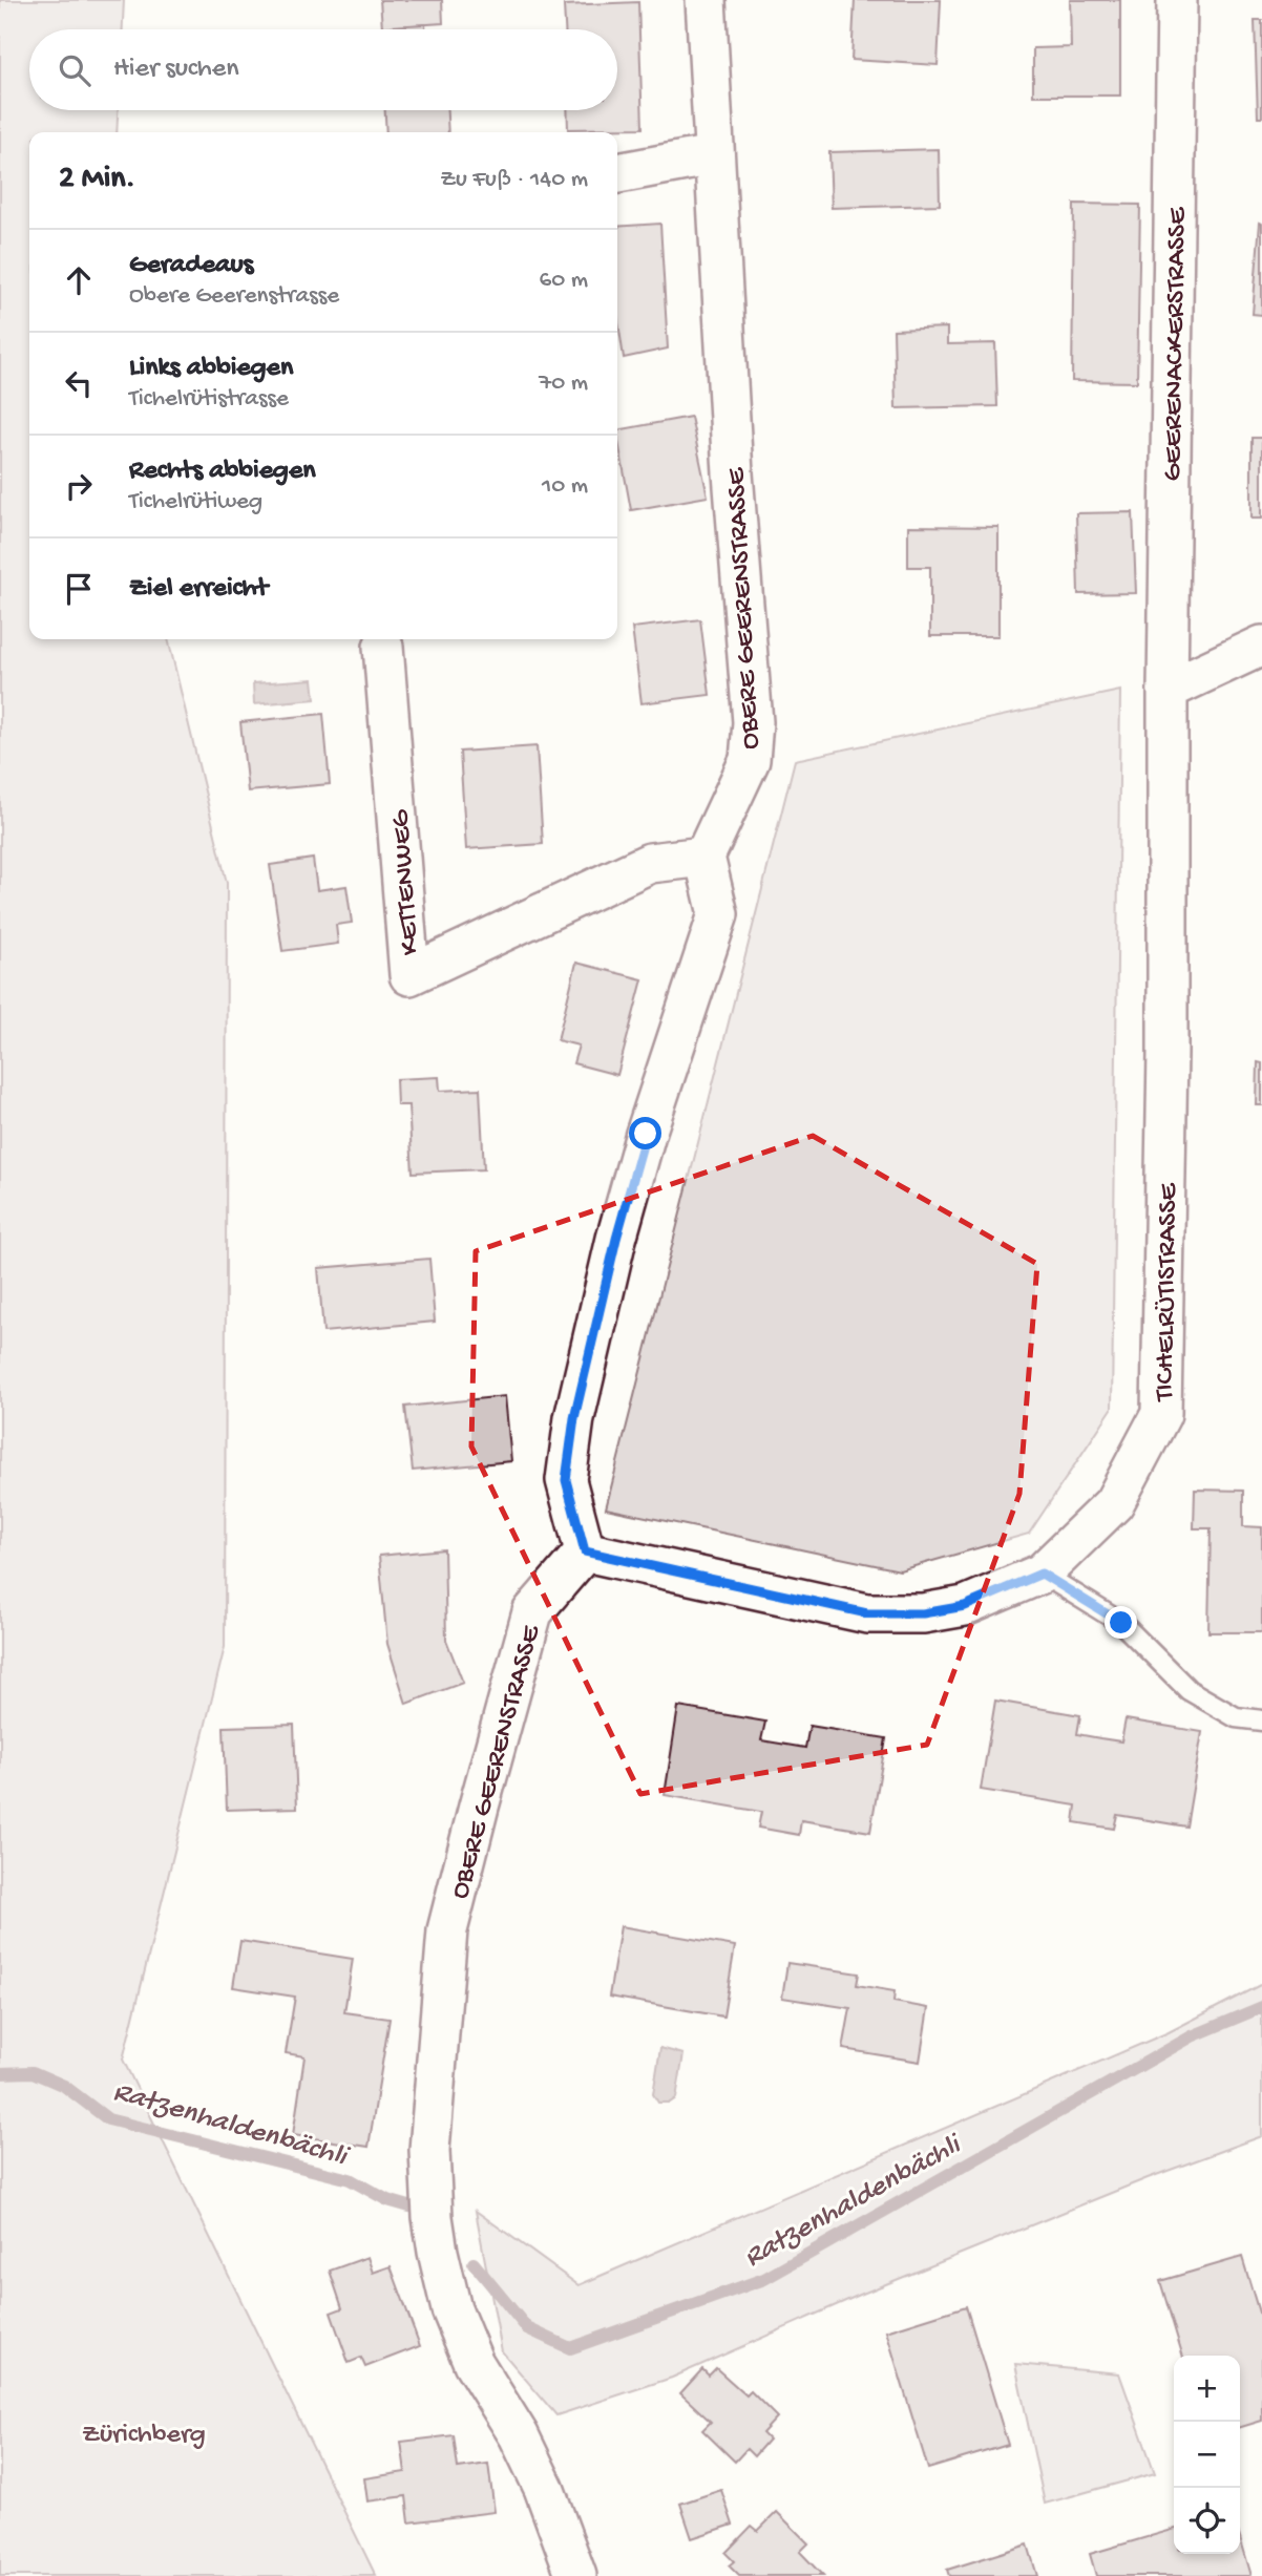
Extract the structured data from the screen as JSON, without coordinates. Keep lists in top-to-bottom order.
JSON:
{
  "streets": {
    "street": [
      "GEERENACKERSTRASSE",
      "OBERE GEERENSTRASSE",
      "KETTENWEG",
      "TICHELRÜTISTRASSE"
    ]
  },
  "crossings": [
    ["GEERENACKERSTRASSE", "TICHELRÜTISTRASSE"],
    ["OBERE GEERENSTRASSE", "KETTENWEG"],
    ["OBERE GEERENSTRASSE", "TICHELRÜTISTRASSE"]
  ],
  "water": ["Ratzenhaldenbächli"],
  "parks": ["Zürichberg"],
  "page": {
    "search": "Hier suchen",
    "heading": ["2 Min.", "Zu Fuß · 140 m"],
    "list": [
      ["Geradeaus", "Obere Geerenstrasse", "60 m"],
      ["Links abbiegen", "Tichelrütistrasse", "70 m"],
      ["Rechts abbiegen", "Tichelrütiweg", "10 m"],
      "Ziel erreicht"
    ],
    "map_buttons": ["+", "−"]
  }
}
